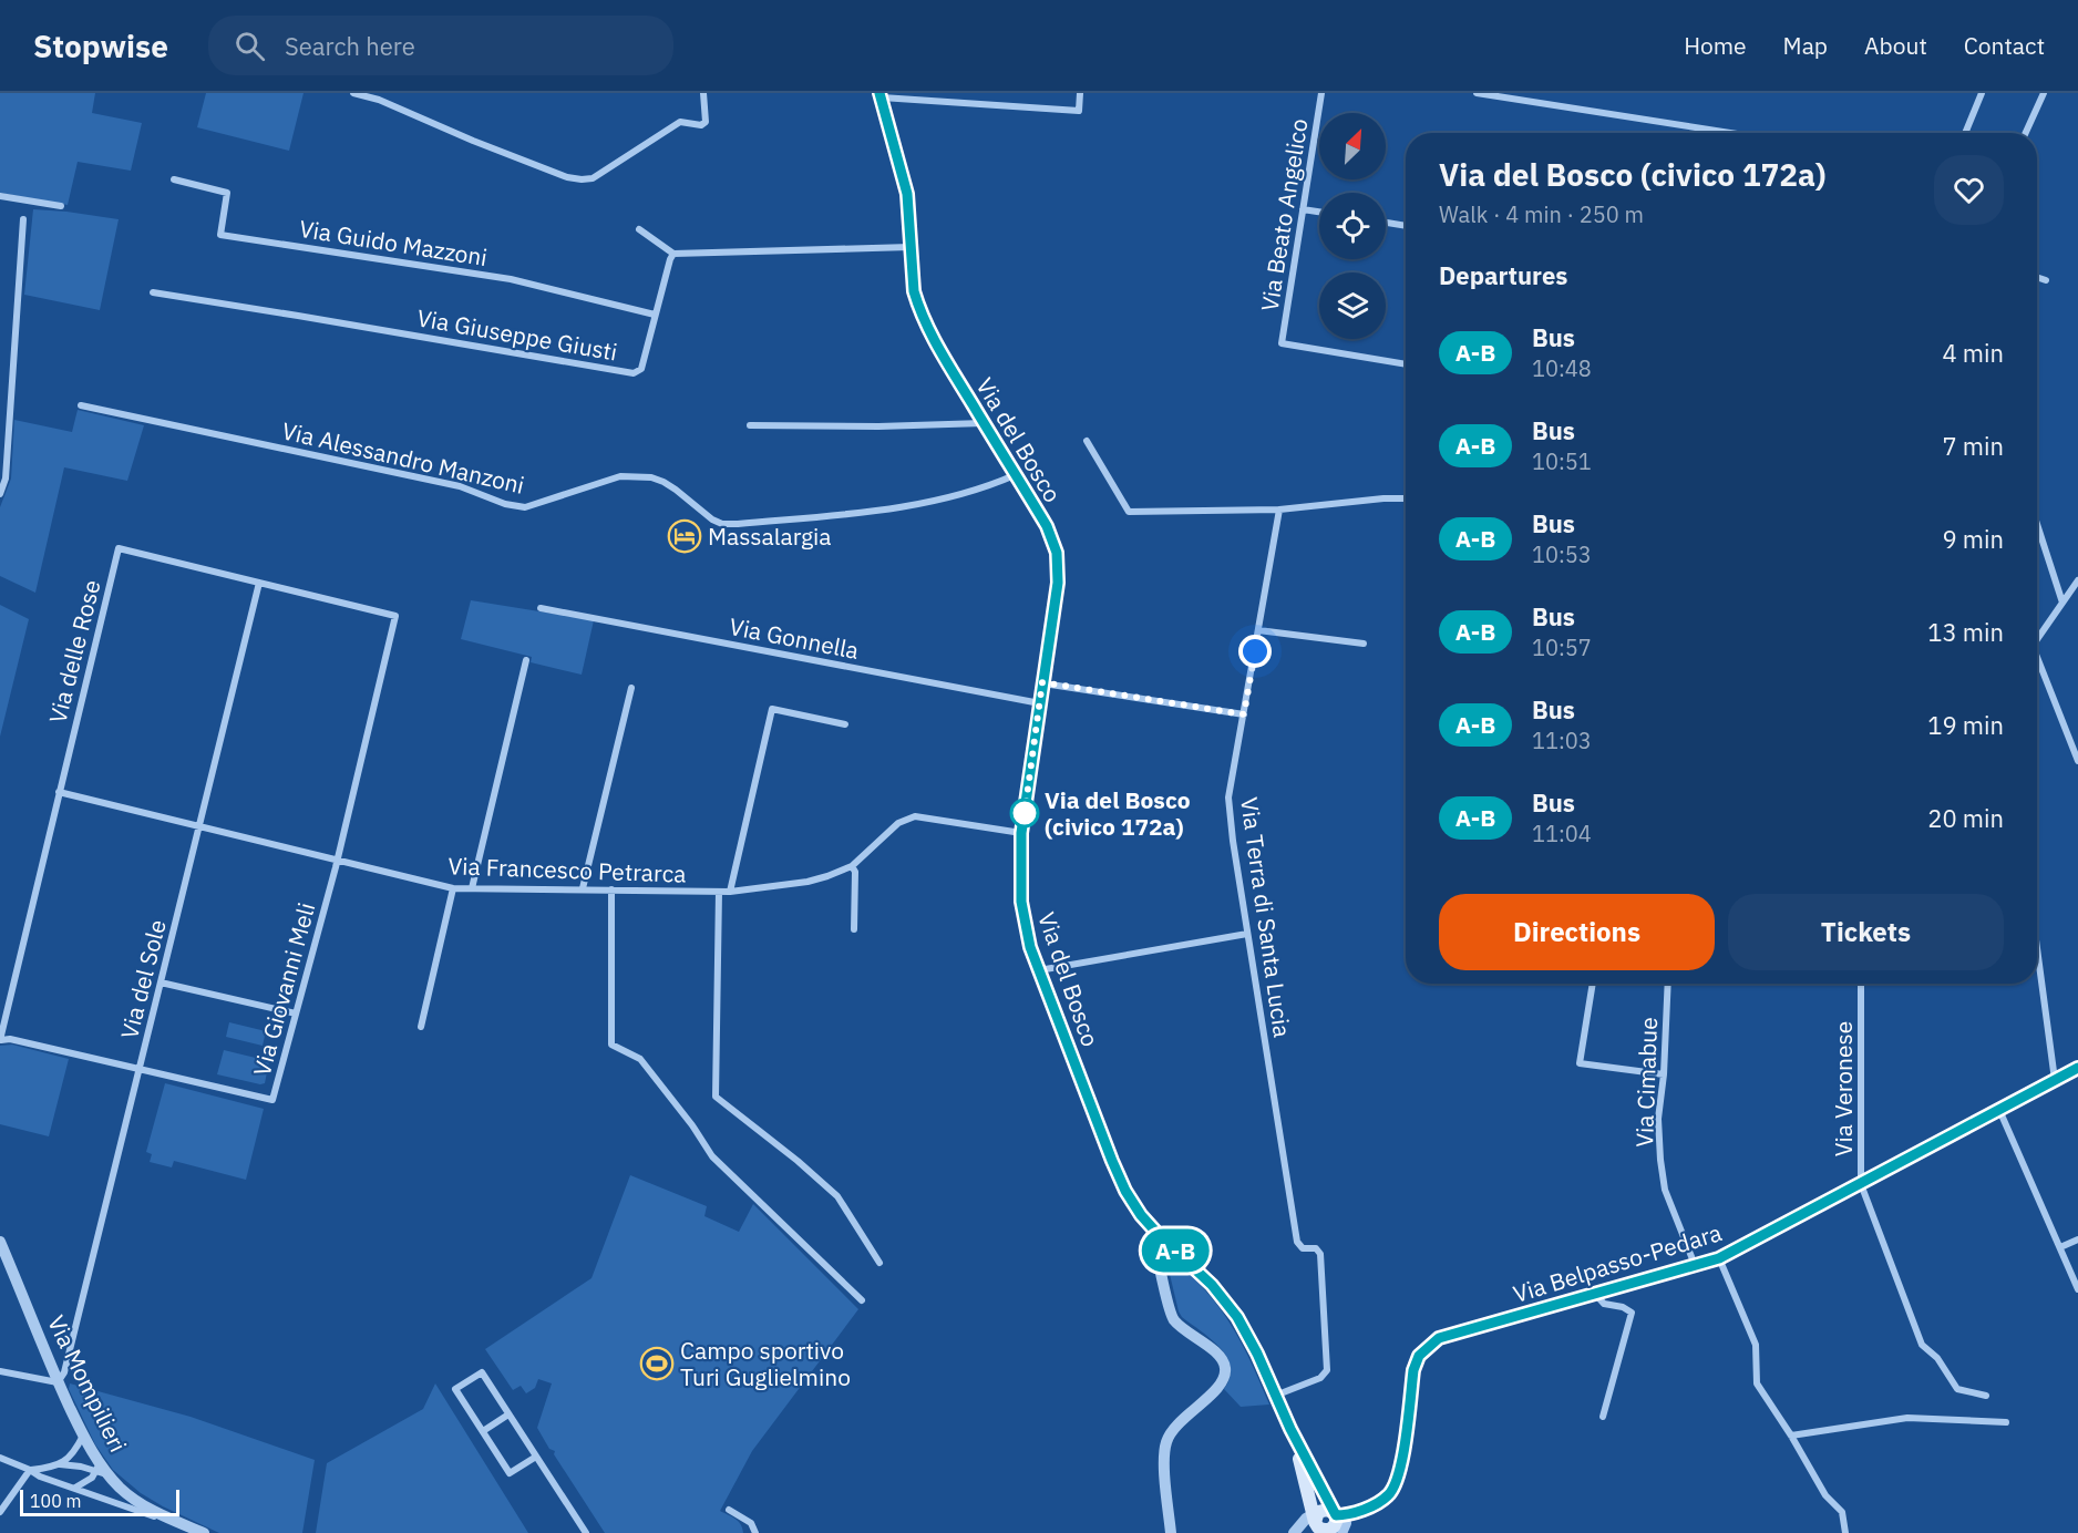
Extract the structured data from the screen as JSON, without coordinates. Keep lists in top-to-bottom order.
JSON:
{
  "streets": {
    "main road": ["Via del Bosco"],
    "street": [
      "Via Beato Angelico",
      "Via Guido Mazzoni",
      "Via Giuseppe Giusti",
      "Via Alessandro Manzoni",
      "Via Gonnella",
      "Via delle Rose",
      "Via Francesco Petrarca",
      "Via Terra di Santa Lucia",
      "Via del Sole",
      "Via Giovanni Meli",
      "Via Cimabue",
      "Via Veronese",
      "Via Belpasso-Pedara",
      "Via Mompilieri"
    ]
  },
  "crossings": [
    ["Via Guido Mazzoni", "Via Giuseppe Giusti"],
    ["Via del Bosco", "Via Alessandro Manzoni"],
    ["Via del Bosco", "Via Gonnella"],
    ["Via del Bosco", "Via Francesco Petrarca"],
    ["Via del Bosco", "Via Terra di Santa Lucia"],
    ["Via delle Rose", "Via Francesco Petrarca"],
    ["Via delle Rose", "Via del Sole"],
    ["Via delle Rose", "Via Giovanni Meli"],
    ["Via Francesco Petrarca", "Via del Sole"],
    ["Via Francesco Petrarca", "Via Giovanni Meli"],
    ["Via del Sole", "Via Giovanni Meli"],
    ["Via del Sole", "Via Mompilieri"],
    ["Via Cimabue", "Via Belpasso-Pedara"],
    ["Via Veronese", "Via Belpasso-Pedara"]
  ],
  "places": {
    "hotel": ["Massalargia"],
    "other": ["Via del Bosco (civico 172a)"],
    "sports": ["Campo sportivo Turi Guglielmino"]
  },
  "lines": ["bus line A-B"],
  "scale_bar": "100 m",
  "north": "top right",
  "page": {
    "header": "Stopwise",
    "search": "Search here",
    "nav": [
      "Home",
      "Map",
      "About",
      "Contact"
    ],
    "on_map": "A-B",
    "heading": [
      ["Via del Bosco (civico 172a)", "Walk · 4 min · 250 m"],
      "Departures"
    ],
    "list": [
      {
        "mark": "A-B",
        "name": "Bus",
        "note": "10:48",
        "value": "4 min"
      },
      {
        "mark": "A-B",
        "name": "Bus",
        "note": "10:51",
        "value": "7 min"
      },
      {
        "mark": "A-B",
        "name": "Bus",
        "note": "10:53",
        "value": "9 min"
      },
      {
        "mark": "A-B",
        "name": "Bus",
        "note": "10:57",
        "value": "13 min"
      },
      {
        "mark": "A-B",
        "name": "Bus",
        "note": "11:03",
        "value": "19 min"
      },
      {
        "mark": "A-B",
        "name": "Bus",
        "note": "11:04",
        "value": "20 min"
      }
    ],
    "buttons": ["Directions", "Tickets"],
    "scale": "100 m"
  }
}
